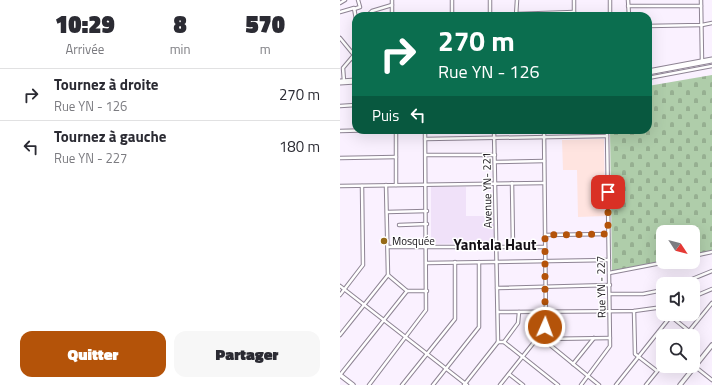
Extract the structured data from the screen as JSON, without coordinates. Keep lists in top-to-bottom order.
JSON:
{
  "streets": {
    "street": ["Avenue YN- 221", "Rue YN - 227"]
  },
  "districts": ["Yantala Haut"],
  "places": ["Mosquée"],
  "north": "bottom right",
  "page": {
    "eta": [
      "10:29",
      "Arrivée",
      "8",
      "min",
      "570",
      "m"
    ],
    "turn": ["270 m", "Rue YN - 126"],
    "list": [
      {
        "name": "Tournez à droite",
        "note": "Rue YN - 126",
        "value": "270 m"
      },
      {
        "name": "Tournez à gauche",
        "note": "Rue YN - 227",
        "value": "180 m"
      }
    ],
    "then": "Puis",
    "buttons": ["Quitter", "Partager"]
  }
}
